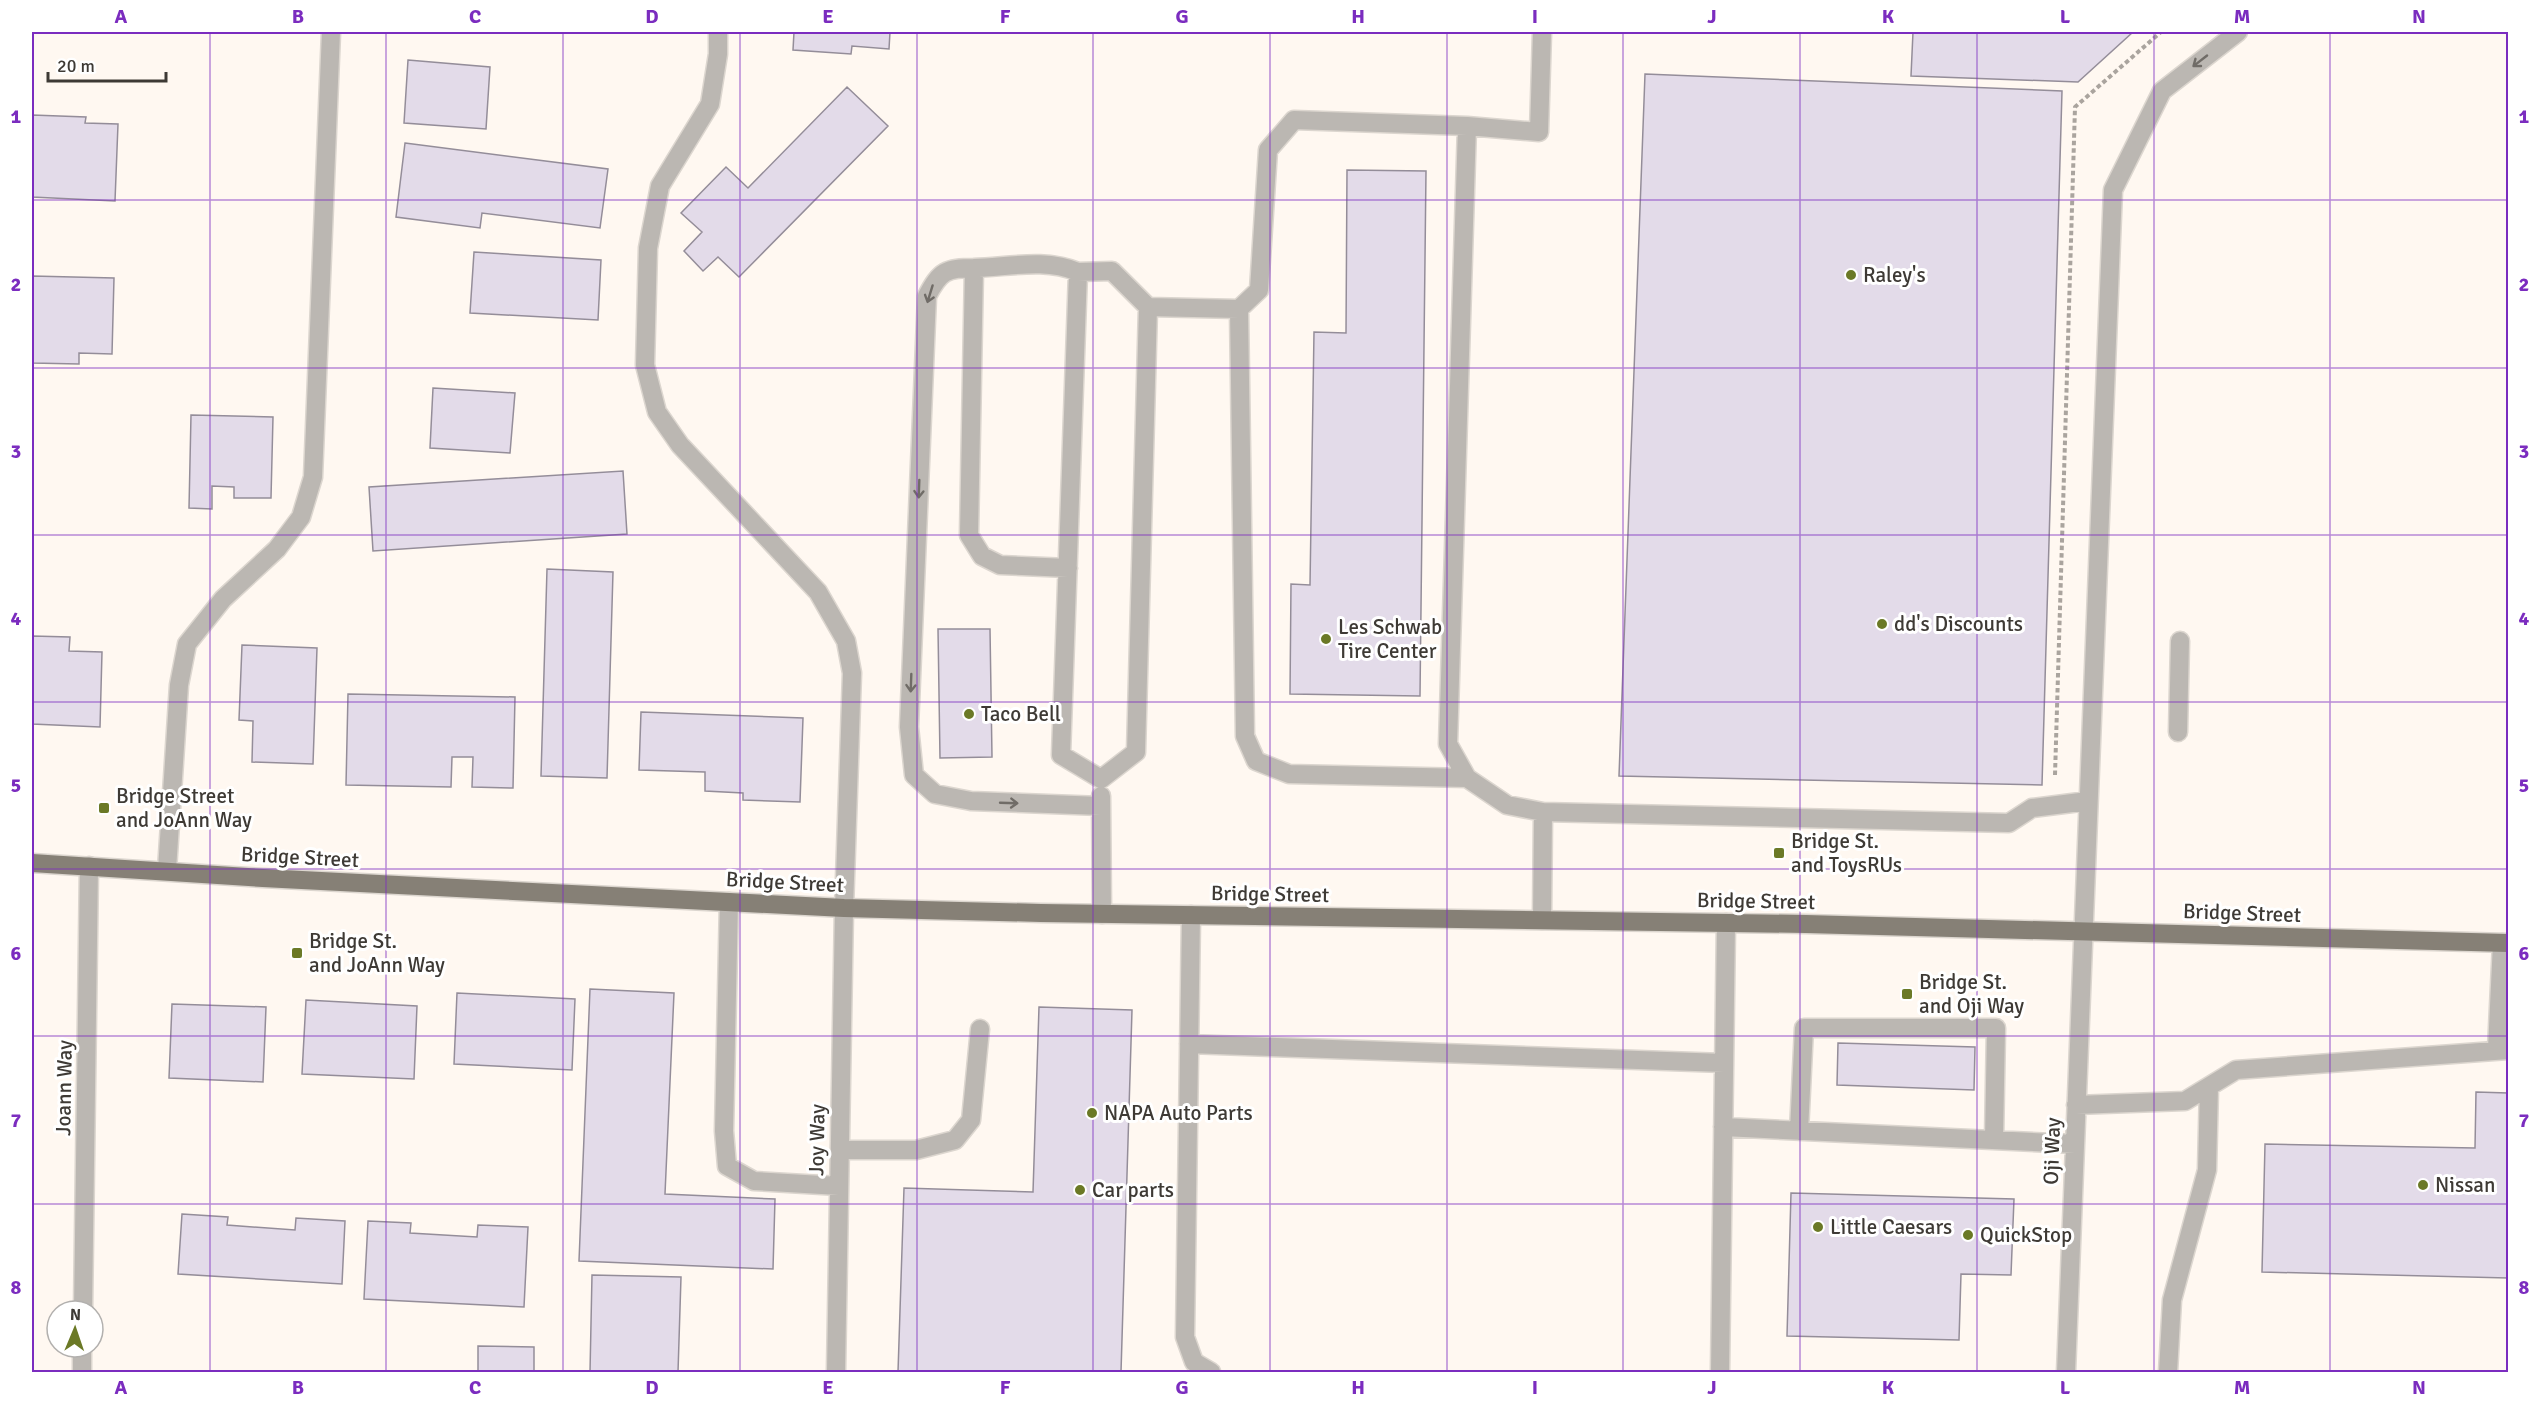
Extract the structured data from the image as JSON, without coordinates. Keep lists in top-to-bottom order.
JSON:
{
  "streets": {
    "main road": ["Bridge Street"],
    "street": ["Joann Way", "Joy Way", "Oji Way"]
  },
  "crossings": [
    ["Bridge Street", "Joann Way"],
    ["Bridge Street", "Joy Way"],
    ["Bridge Street", "Oji Way"]
  ],
  "one_way": ["Oji Way"],
  "places": {
    "other": [
      "Raley's",
      "dd's Discounts",
      "Les Schwab Tire Center",
      "Taco Bell",
      "NAPA Auto Parts",
      "Nissan",
      "Car parts",
      "Little Caesars",
      "QuickStop"
    ],
    "transit": [
      "Bridge Street and JoAnn Way",
      "Bridge St. and ToysRUs",
      "Bridge St. and JoAnn Way",
      "Bridge St. and Oji Way"
    ]
  },
  "scale_bar": "20 m",
  "north": "top",
  "grid": {
    "columns": [
      "A",
      "B",
      "C",
      "D",
      "E",
      "F",
      "G",
      "H",
      "I",
      "J",
      "K",
      "L",
      "M",
      "N"
    ],
    "rows": [
      "1",
      "2",
      "3",
      "4",
      "5",
      "6",
      "7",
      "8"
    ]
  }
}
